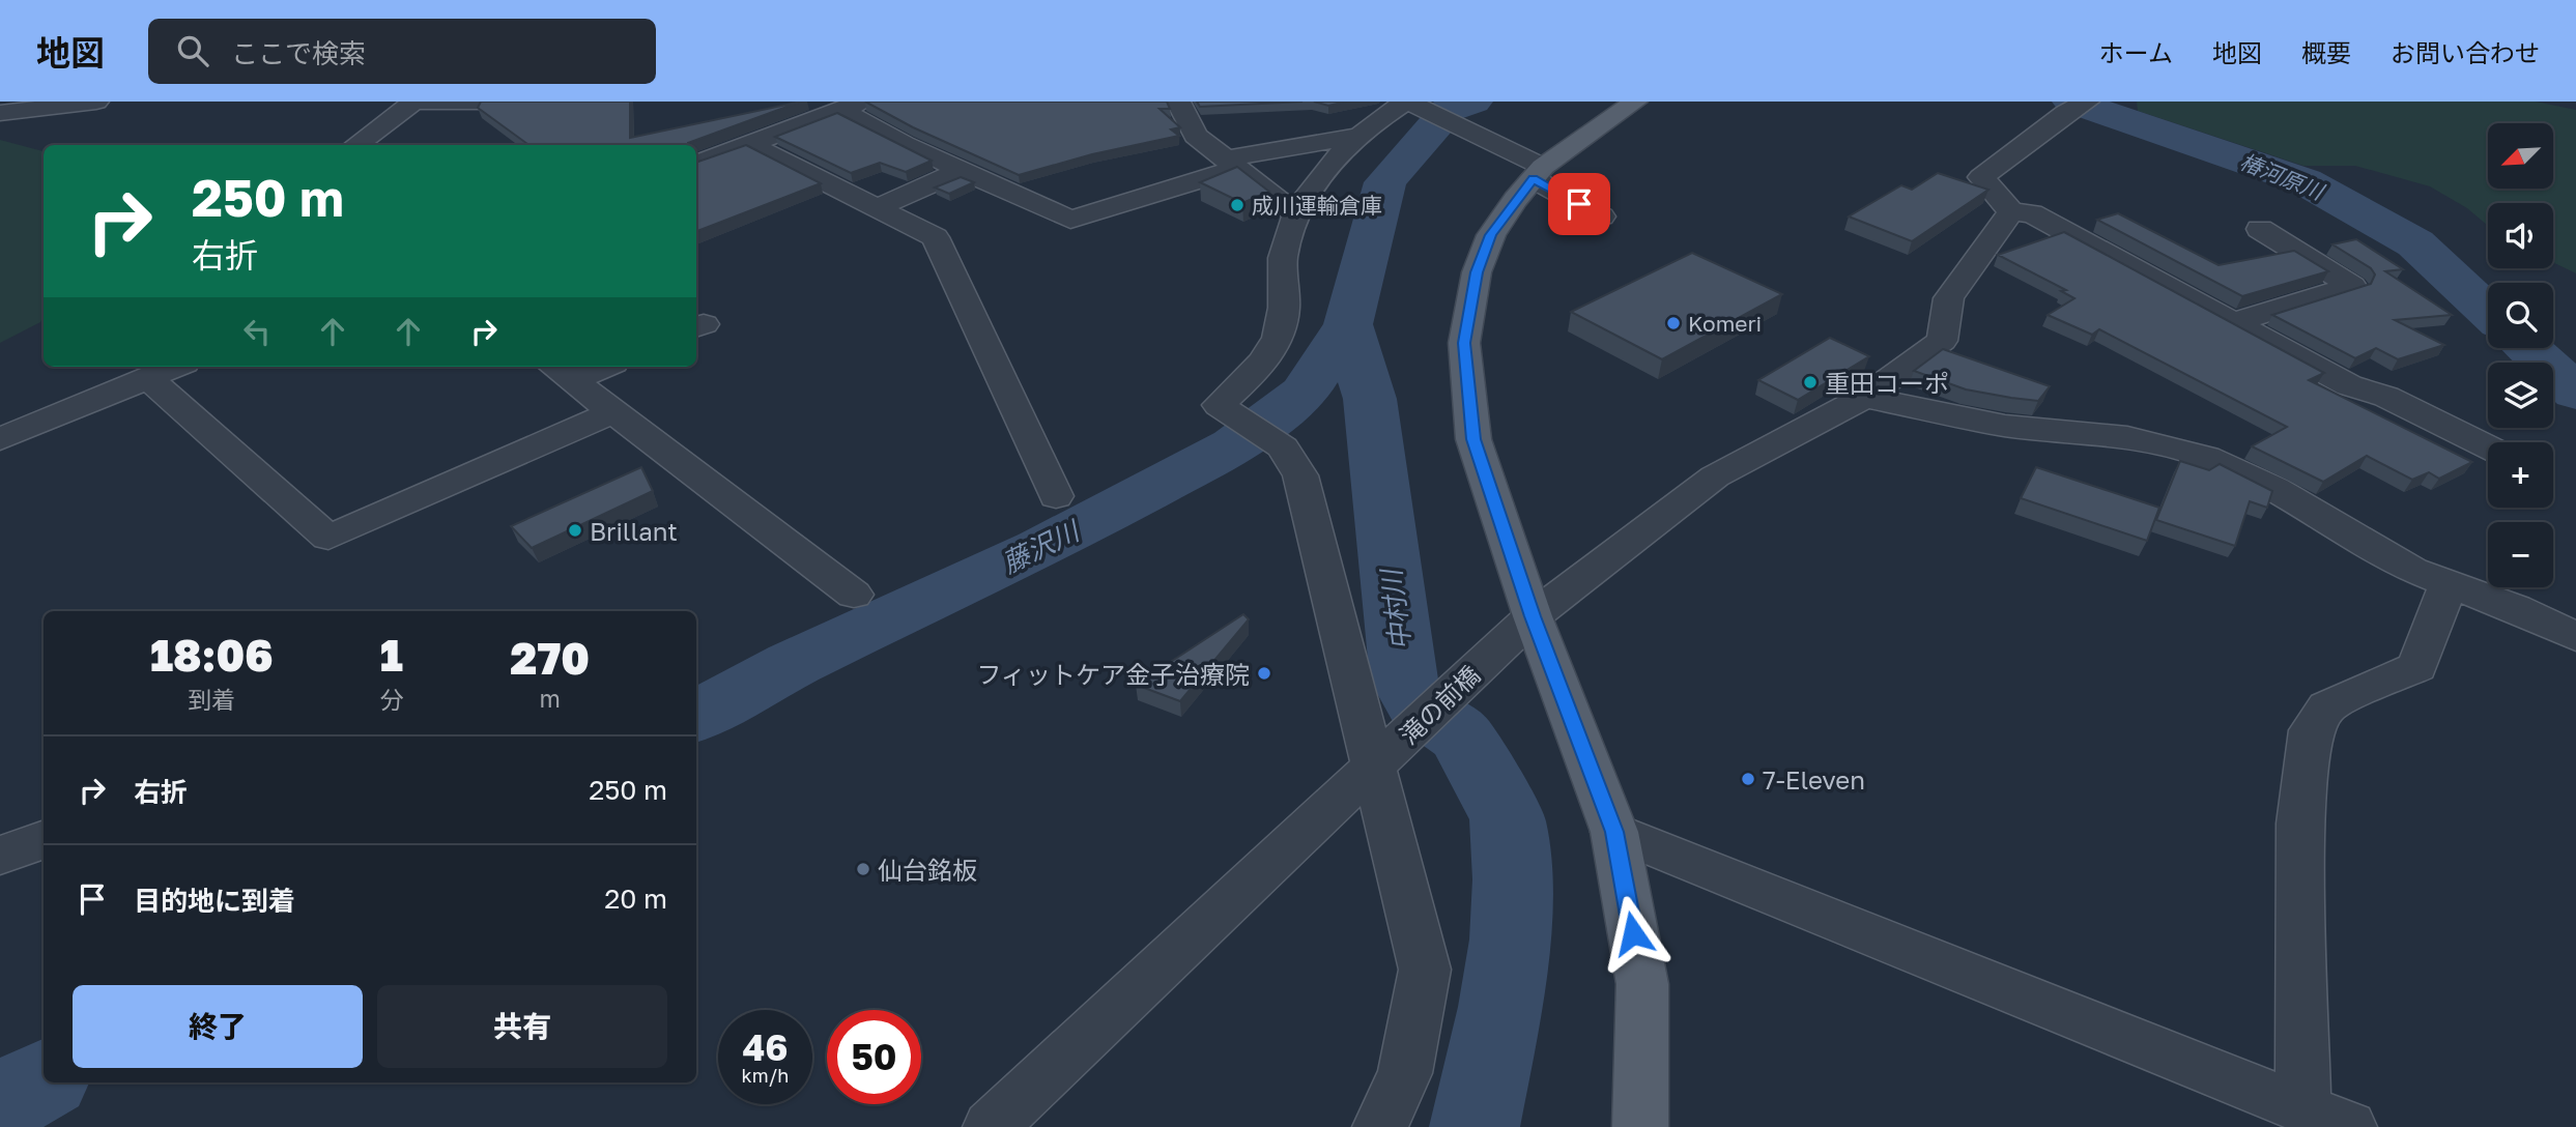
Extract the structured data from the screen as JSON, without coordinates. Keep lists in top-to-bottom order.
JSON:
{
  "streets": {
    "street": ["滝の前橋"]
  },
  "water": ["椿河原川", "藤沢川", "中村川"],
  "places": [
    "成川運輸倉庫",
    "Komeri",
    "重田コーポ",
    "Brillant",
    "フィットケア金子治療院",
    "7-Eleven",
    "仙台銘板"
  ],
  "north": "bottom left",
  "page": {
    "header": "地図",
    "search": "ここで検索",
    "nav": [
      "ホーム",
      "地図",
      "概要",
      "お問い合わせ"
    ],
    "map_buttons": ["+", "−"],
    "turn": ["250 m", "右折"],
    "eta": [
      "18:06",
      "到着",
      "1",
      "分",
      "270",
      "m"
    ],
    "list": [
      {
        "name": "右折",
        "value": "250 m"
      },
      {
        "name": "目的地に到着",
        "value": "20 m"
      }
    ],
    "buttons": ["終了", "共有"],
    "speed": "46 km/h",
    "limit": "50"
  }
}
